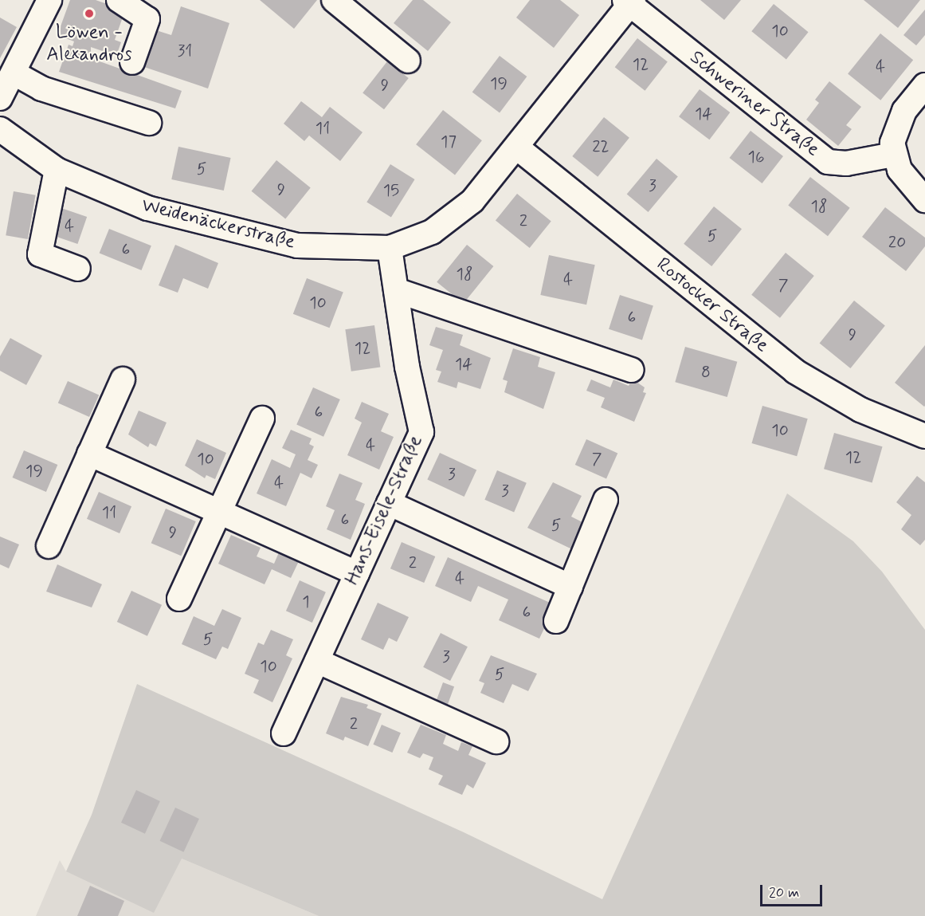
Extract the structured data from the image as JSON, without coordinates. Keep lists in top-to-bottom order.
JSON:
{
  "streets": {
    "street": [
      "Schweriner Straße",
      "Weidenäckerstraße",
      "Rostocker Straße",
      "Hans-Eisele-Straße"
    ]
  },
  "crossings": [
    ["Schweriner Straße", "Weidenäckerstraße"],
    ["Weidenäckerstraße", "Rostocker Straße"],
    ["Weidenäckerstraße", "Hans-Eisele-Straße"]
  ],
  "places": ["Löwen - Alexandros"],
  "house_numbers": [
    "10",
    "31",
    "12",
    "4",
    "19",
    "9",
    "14",
    "11",
    "17",
    "22",
    "16",
    "5",
    "3",
    "9",
    "15",
    "18",
    "2",
    "4",
    "5",
    "20",
    "6",
    "18",
    "4",
    "7",
    "10",
    "6",
    "9",
    "12",
    "14",
    "8",
    "6",
    "10",
    "4",
    "12",
    "10",
    "7",
    "19",
    "3",
    "4",
    "3",
    "11",
    "6",
    "5",
    "9",
    "2",
    "4",
    "1",
    "6",
    "5",
    "3",
    "10",
    "5",
    "2"
  ],
  "scale_bar": "20 m"
}
